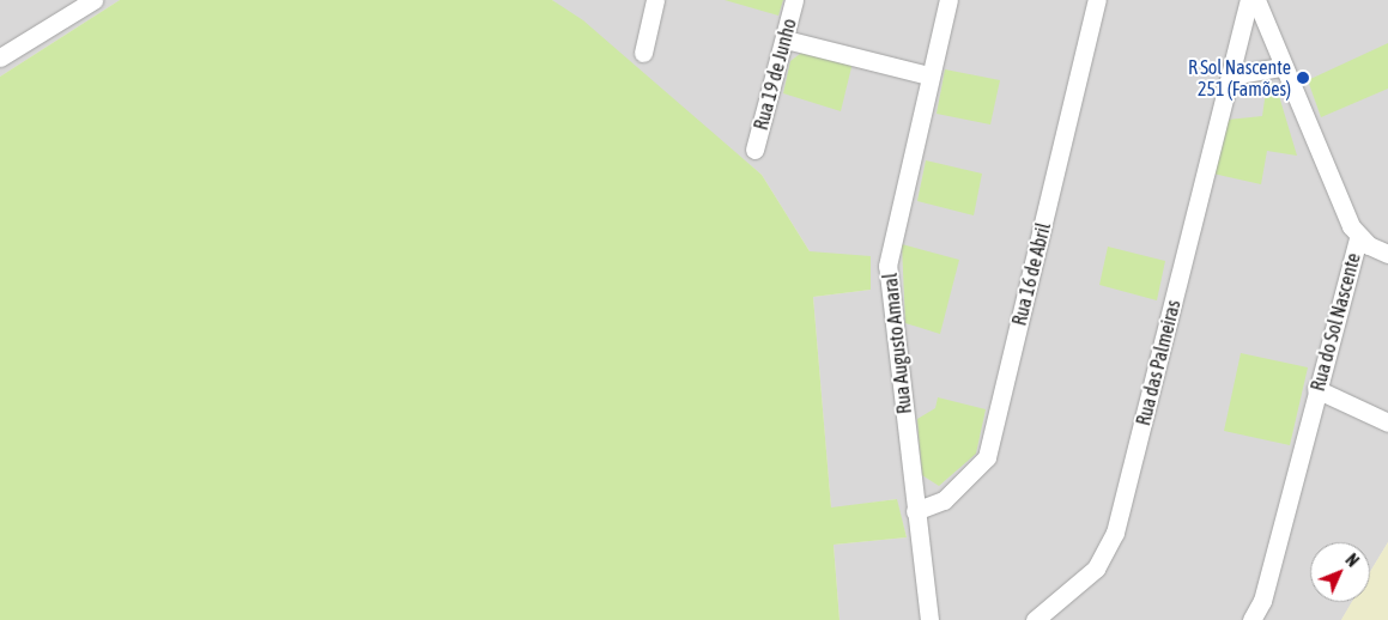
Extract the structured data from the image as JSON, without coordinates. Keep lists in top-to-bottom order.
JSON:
{
  "streets": {
    "street": [
      "Rua 19 de Junho",
      "Rua 16 de Abril",
      "Rua do Sol Nascente",
      "Rua Augusto Amaral",
      "Rua das Palmeiras"
    ]
  },
  "crossings": [
    ["Rua 16 de Abril", "Rua Augusto Amaral"]
  ],
  "places": ["R Sol Nascente 251 (Famões)"],
  "north": "top right"
}
